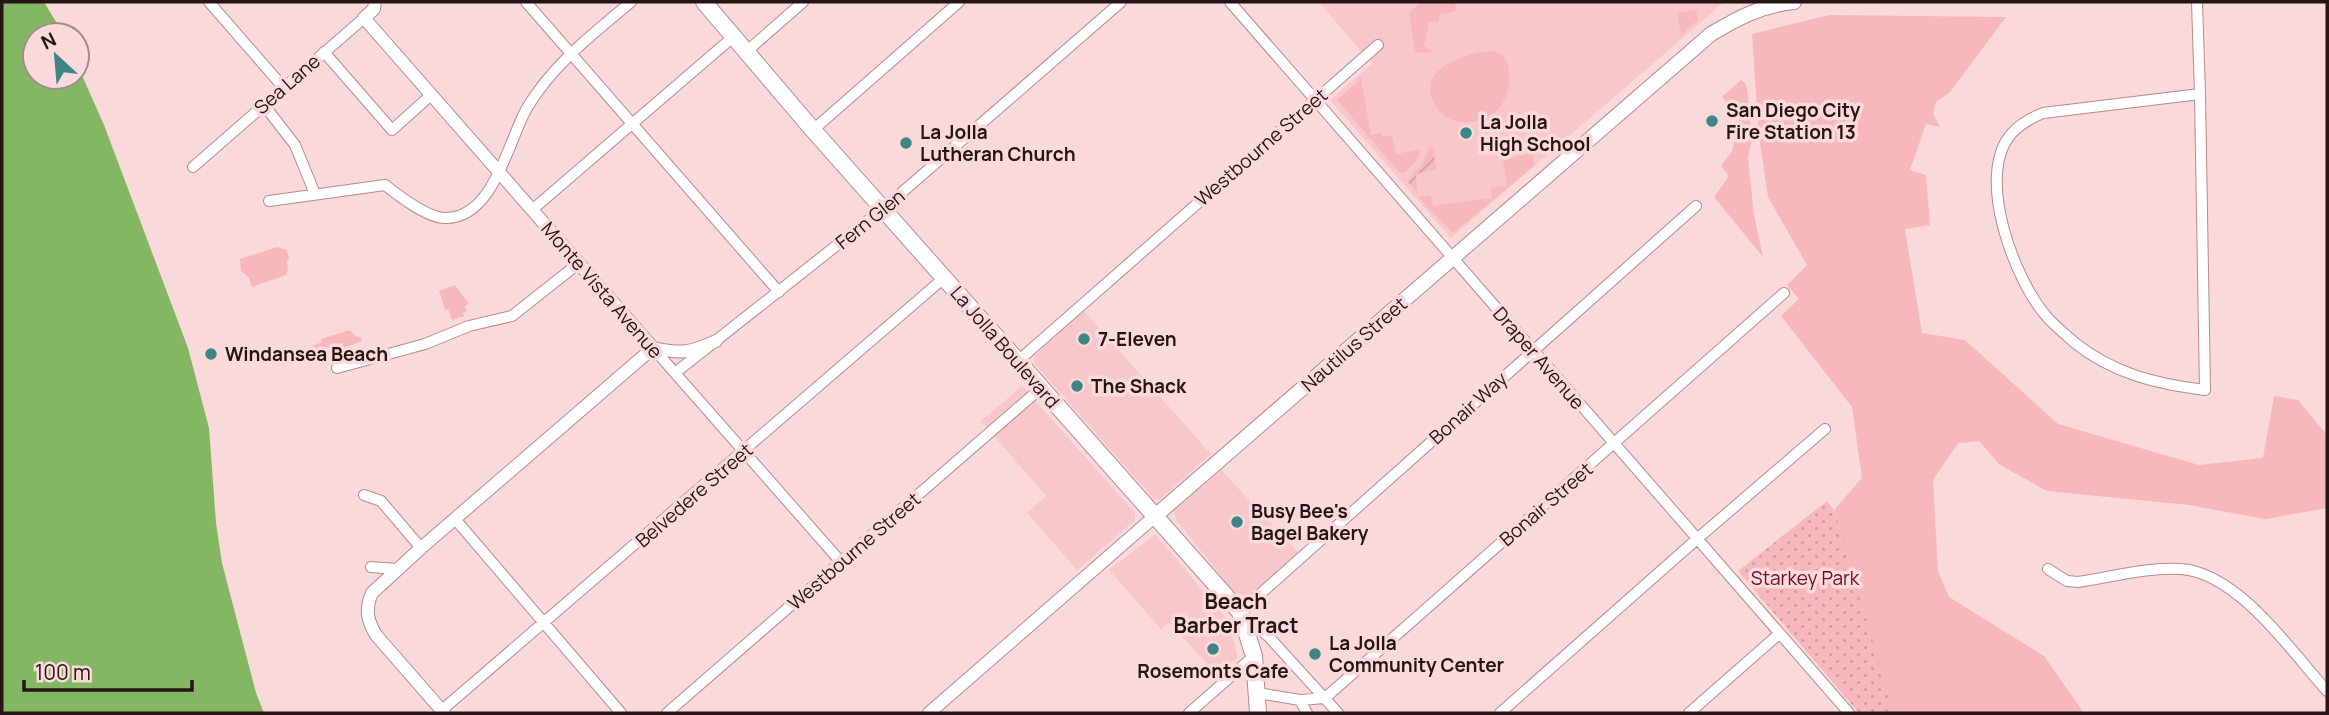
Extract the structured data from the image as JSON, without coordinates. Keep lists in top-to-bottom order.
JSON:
{
  "streets": {
    "main road": ["Nautilus Street", "La Jolla Boulevard"],
    "street": [
      "Sea Lane",
      "Westbourne Street",
      "Fern Glen",
      "Monte Vista Avenue",
      "Draper Avenue",
      "Bonair Way",
      "Belvedere Street",
      "Bonair Street"
    ]
  },
  "crossings": [
    ["Sea Lane", "Monte Vista Avenue"],
    ["Westbourne Street", "Monte Vista Avenue"],
    ["Westbourne Street", "La Jolla Boulevard"],
    ["Westbourne Street", "Draper Avenue"],
    ["Fern Glen", "Monte Vista Avenue"],
    ["Fern Glen", "La Jolla Boulevard"],
    ["Monte Vista Avenue", "Belvedere Street"],
    ["Nautilus Street", "La Jolla Boulevard"],
    ["Nautilus Street", "Draper Avenue"],
    ["La Jolla Boulevard", "Bonair Way"],
    ["La Jolla Boulevard", "Belvedere Street"],
    ["Draper Avenue", "Bonair Way"],
    ["Draper Avenue", "Bonair Street"]
  ],
  "districts": ["Beach Barber Tract"],
  "parks": ["Starkey Park"],
  "places": [
    "San Diego City Fire Station 13",
    "La Jolla High School",
    "La Jolla Lutheran Church",
    "7-Eleven",
    "Windansea Beach",
    "The Shack",
    "Busy Bee's Bagel Bakery",
    "Rosemonts Cafe",
    "La Jolla Community Center"
  ],
  "scale_bar": "100 m",
  "north": "top left"
}
